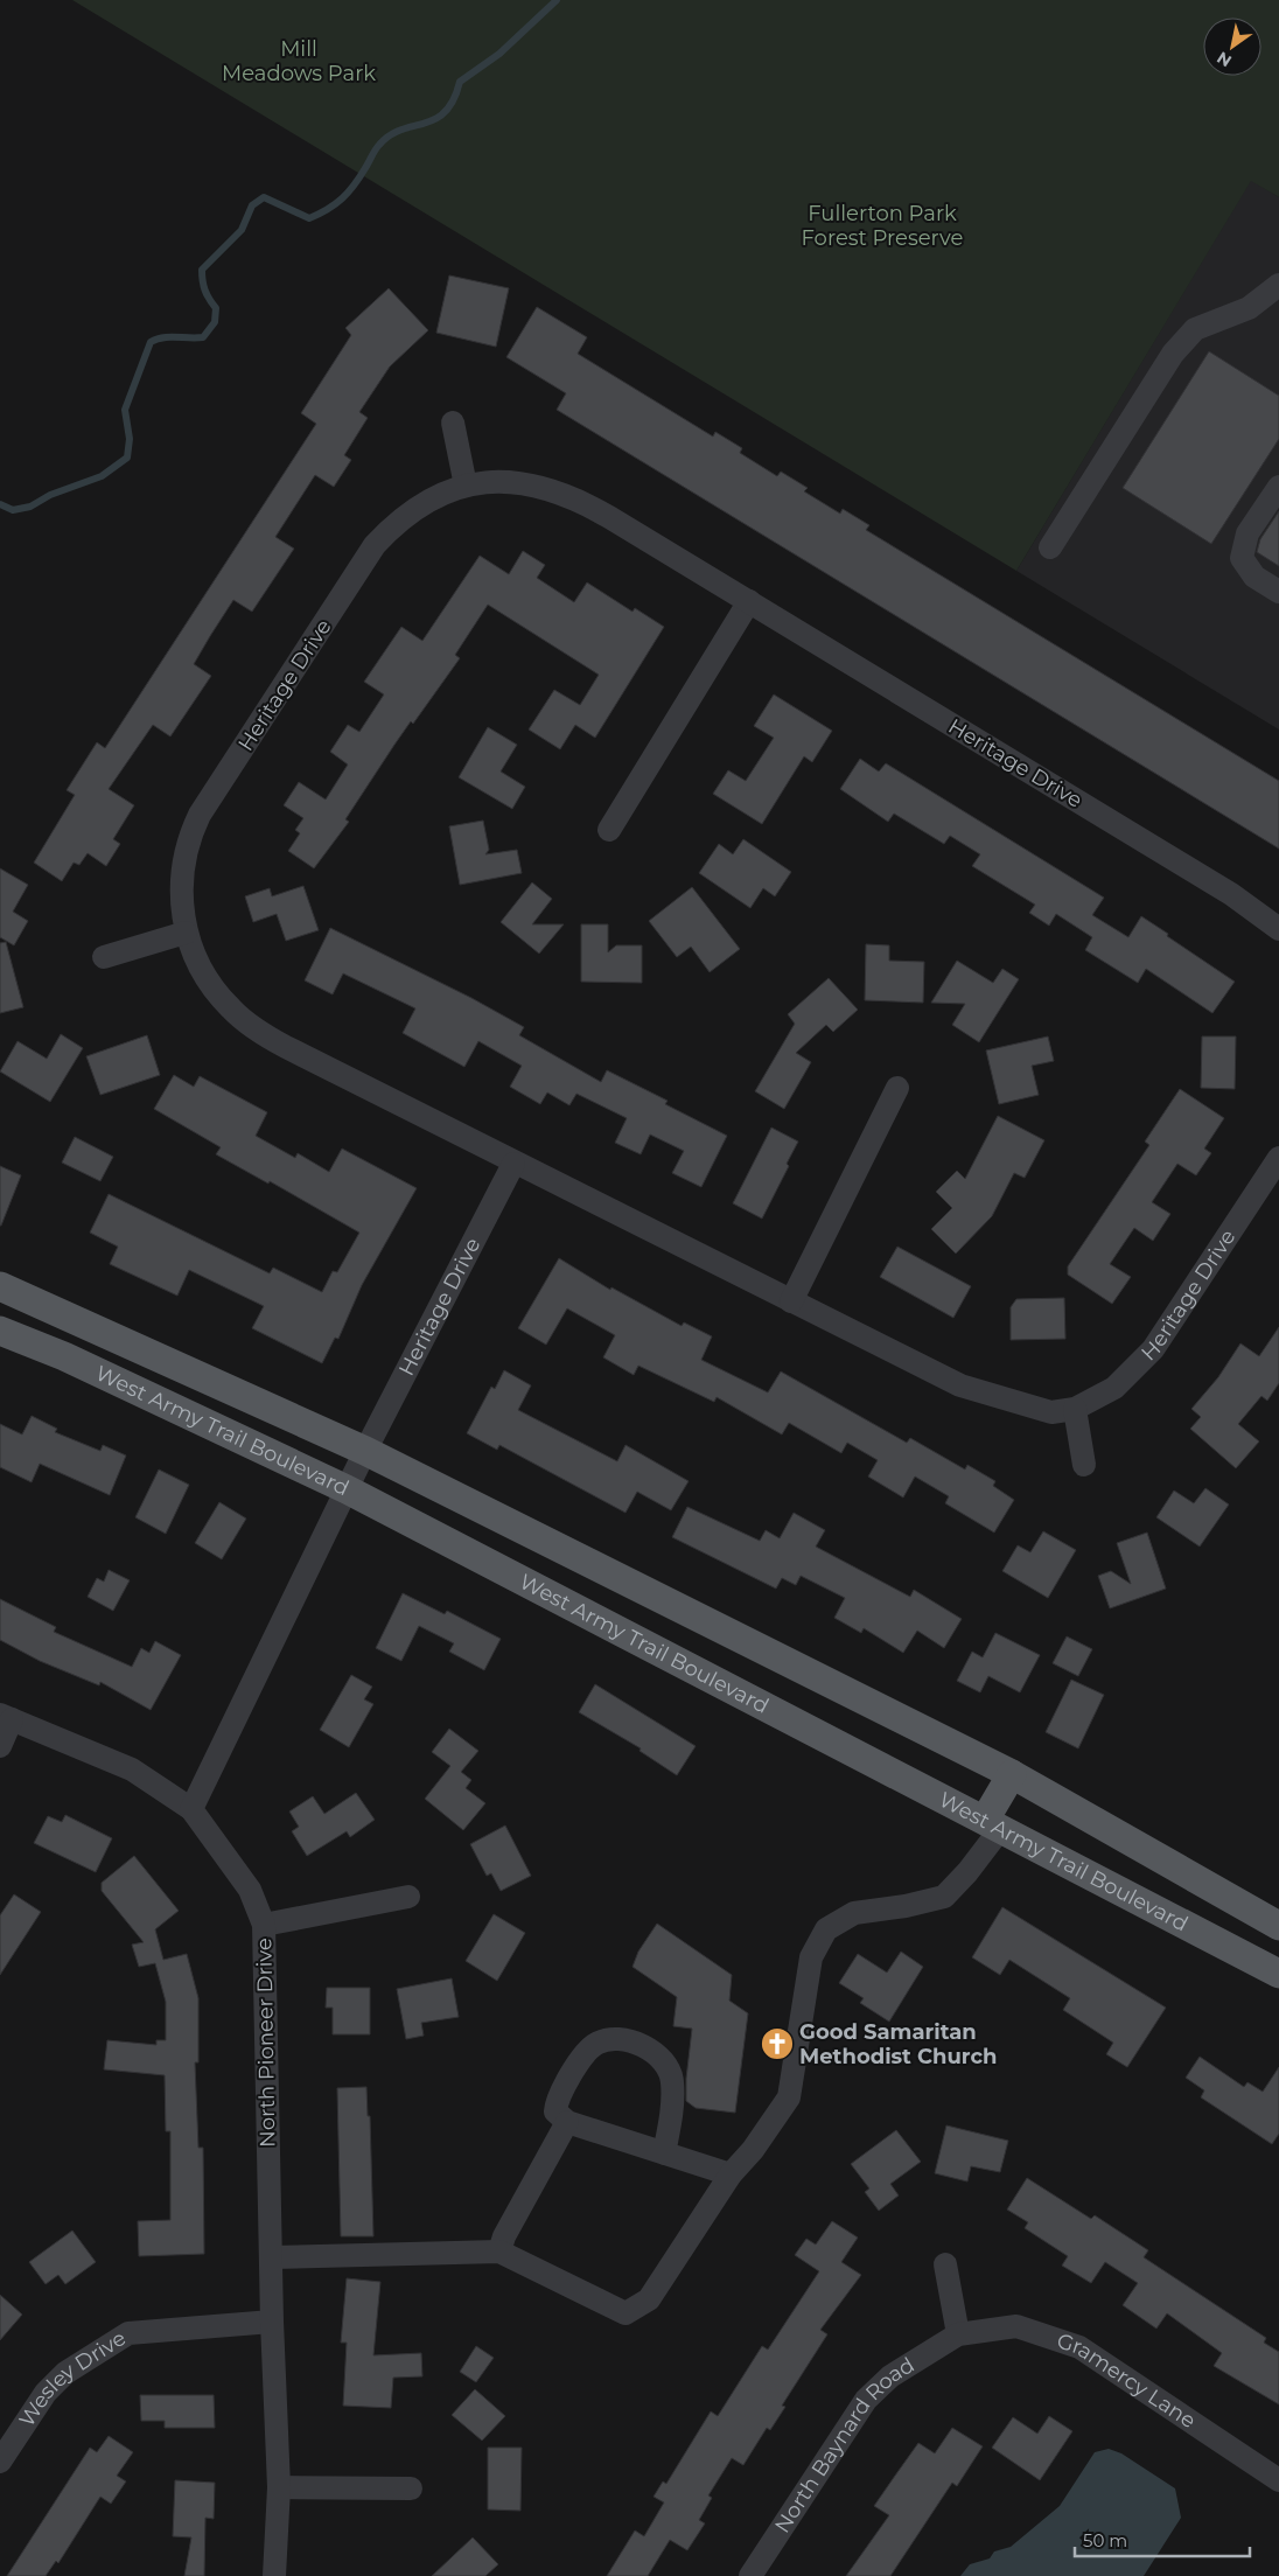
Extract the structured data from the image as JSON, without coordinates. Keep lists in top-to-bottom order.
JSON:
{
  "streets": {
    "main road": ["West Army Trail Boulevard"],
    "street": [
      "Heritage Drive",
      "North Pioneer Drive",
      "Wesley Drive",
      "Gramercy Lane",
      "North Baynard Road"
    ]
  },
  "crossings": [
    ["Heritage Drive", "West Army Trail Boulevard"],
    ["North Pioneer Drive", "Wesley Drive"],
    ["Gramercy Lane", "North Baynard Road"]
  ],
  "parks": ["Mill Meadows Park", "Fullerton Park Forest Preserve"],
  "places": {
    "church": ["Good Samaritan Methodist Church"]
  },
  "scale_bar": "50 m",
  "north": "bottom left"
}
